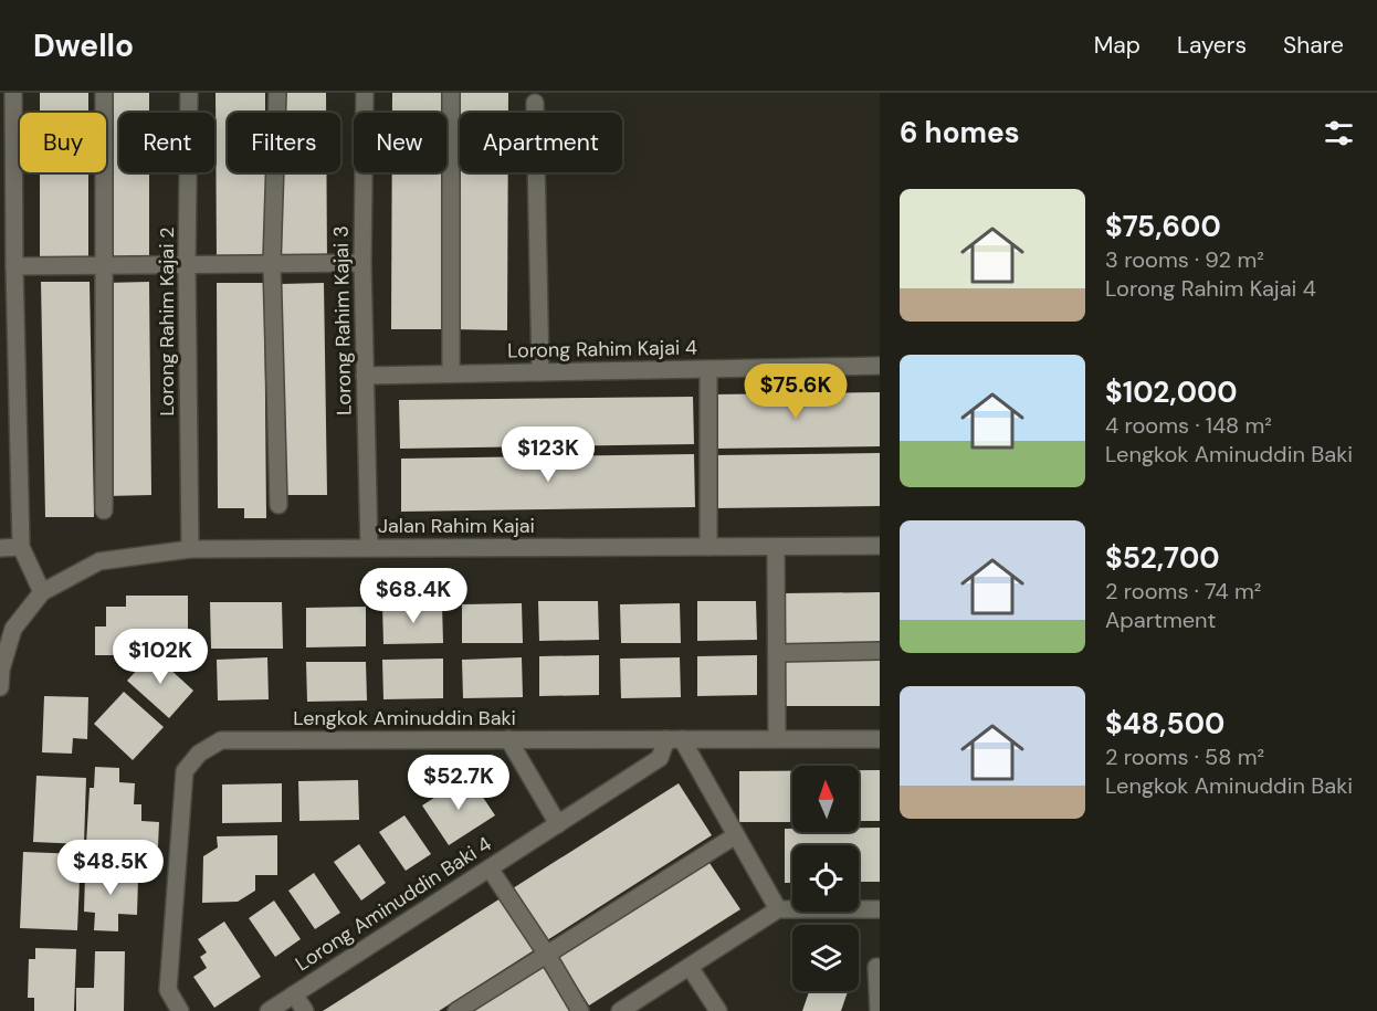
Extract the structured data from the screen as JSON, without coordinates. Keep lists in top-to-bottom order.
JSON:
{
  "streets": {
    "street": [
      "Lorong Rahim Kajai 3",
      "Lorong Rahim Kajai 2",
      "Lorong Rahim Kajai 4",
      "Jalan Rahim Kajai",
      "Lengkok Aminuddin Baki",
      "Lorong Aminuddin Baki 4"
    ]
  },
  "crossings": [
    ["Lorong Rahim Kajai 3", "Lorong Rahim Kajai 4"],
    ["Lorong Rahim Kajai 3", "Jalan Rahim Kajai"],
    ["Lorong Rahim Kajai 2", "Jalan Rahim Kajai"],
    ["Lengkok Aminuddin Baki", "Lorong Aminuddin Baki 4"]
  ],
  "north": "top",
  "page": {
    "header": "Dwello",
    "nav": ["Map", "Layers", "Share"],
    "heading": "6 homes",
    "chip": [
      "Buy",
      "Rent",
      "Filters",
      "New",
      "Apartment"
    ],
    "list": [
      {
        "name": "$75,600",
        "note": "3 rooms · 92 m² · Lorong Rahim Kajai 4"
      },
      {
        "name": "$102,000",
        "note": "4 rooms · 148 m² · Lengkok Aminuddin Baki"
      },
      {
        "name": "$52,700",
        "note": "2 rooms · 74 m² · Apartment"
      },
      {
        "name": "$48,500",
        "note": "2 rooms · 58 m² · Lengkok Aminuddin Baki"
      }
    ],
    "price": [
      "$75.6K",
      "$123K",
      "$68.4K",
      "$102K",
      "$52.7K",
      "$48.5K"
    ]
  }
}
